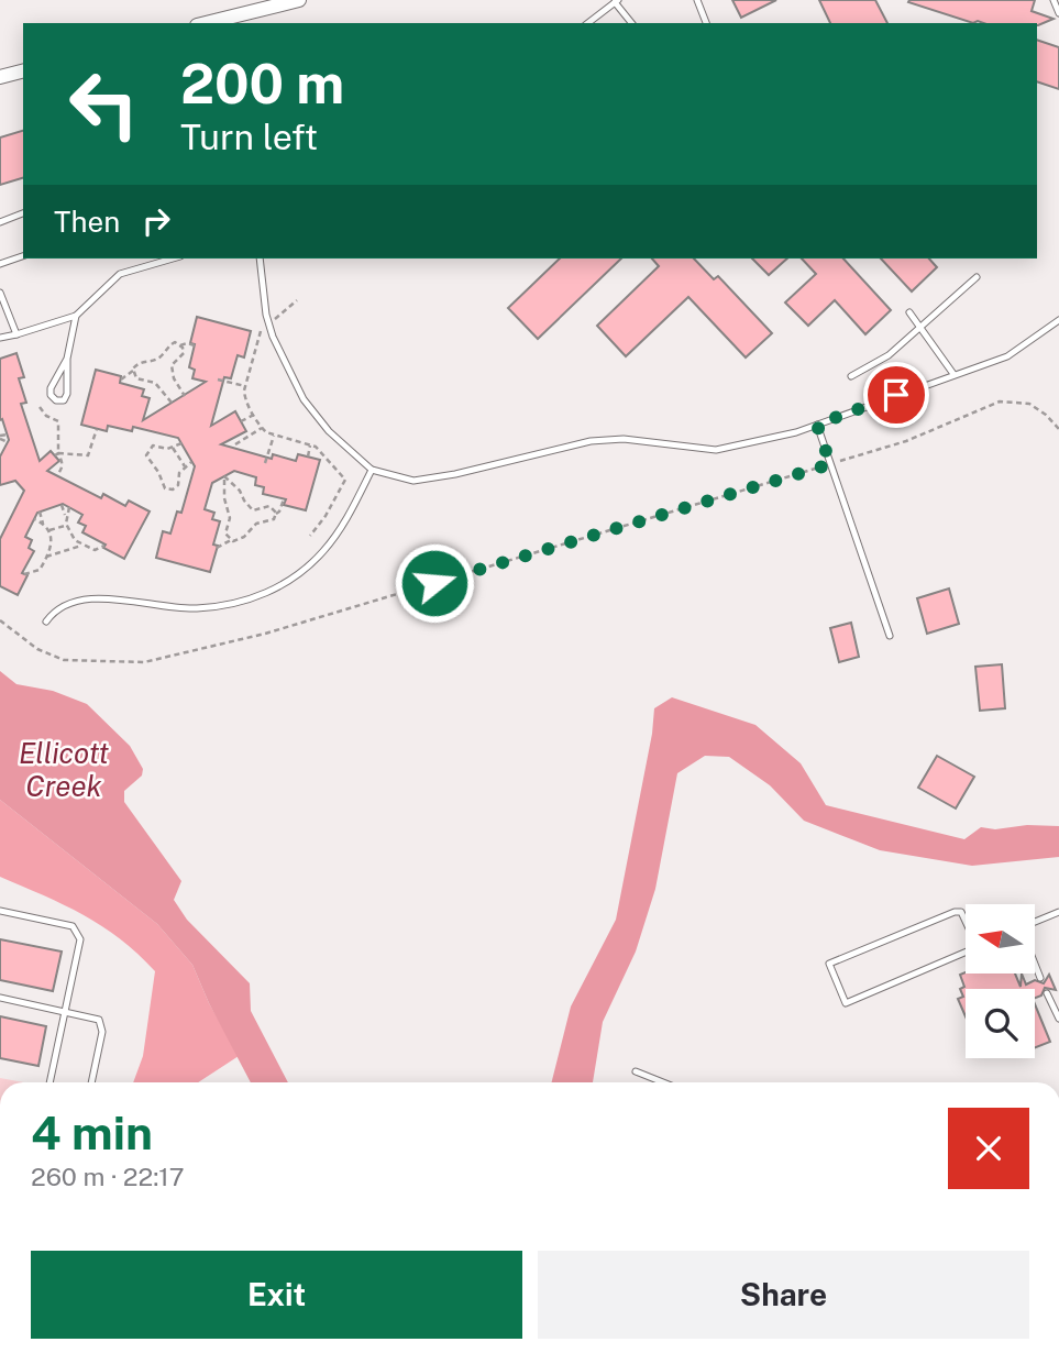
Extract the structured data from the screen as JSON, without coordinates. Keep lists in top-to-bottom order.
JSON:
{
  "water": ["Ellicott Creek"],
  "north": "left",
  "page": {
    "turn": ["200 m", "Turn left"],
    "then": "Then",
    "heading": ["4 min", "260 m · 22:17"],
    "buttons": ["Exit", "Share"]
  }
}
